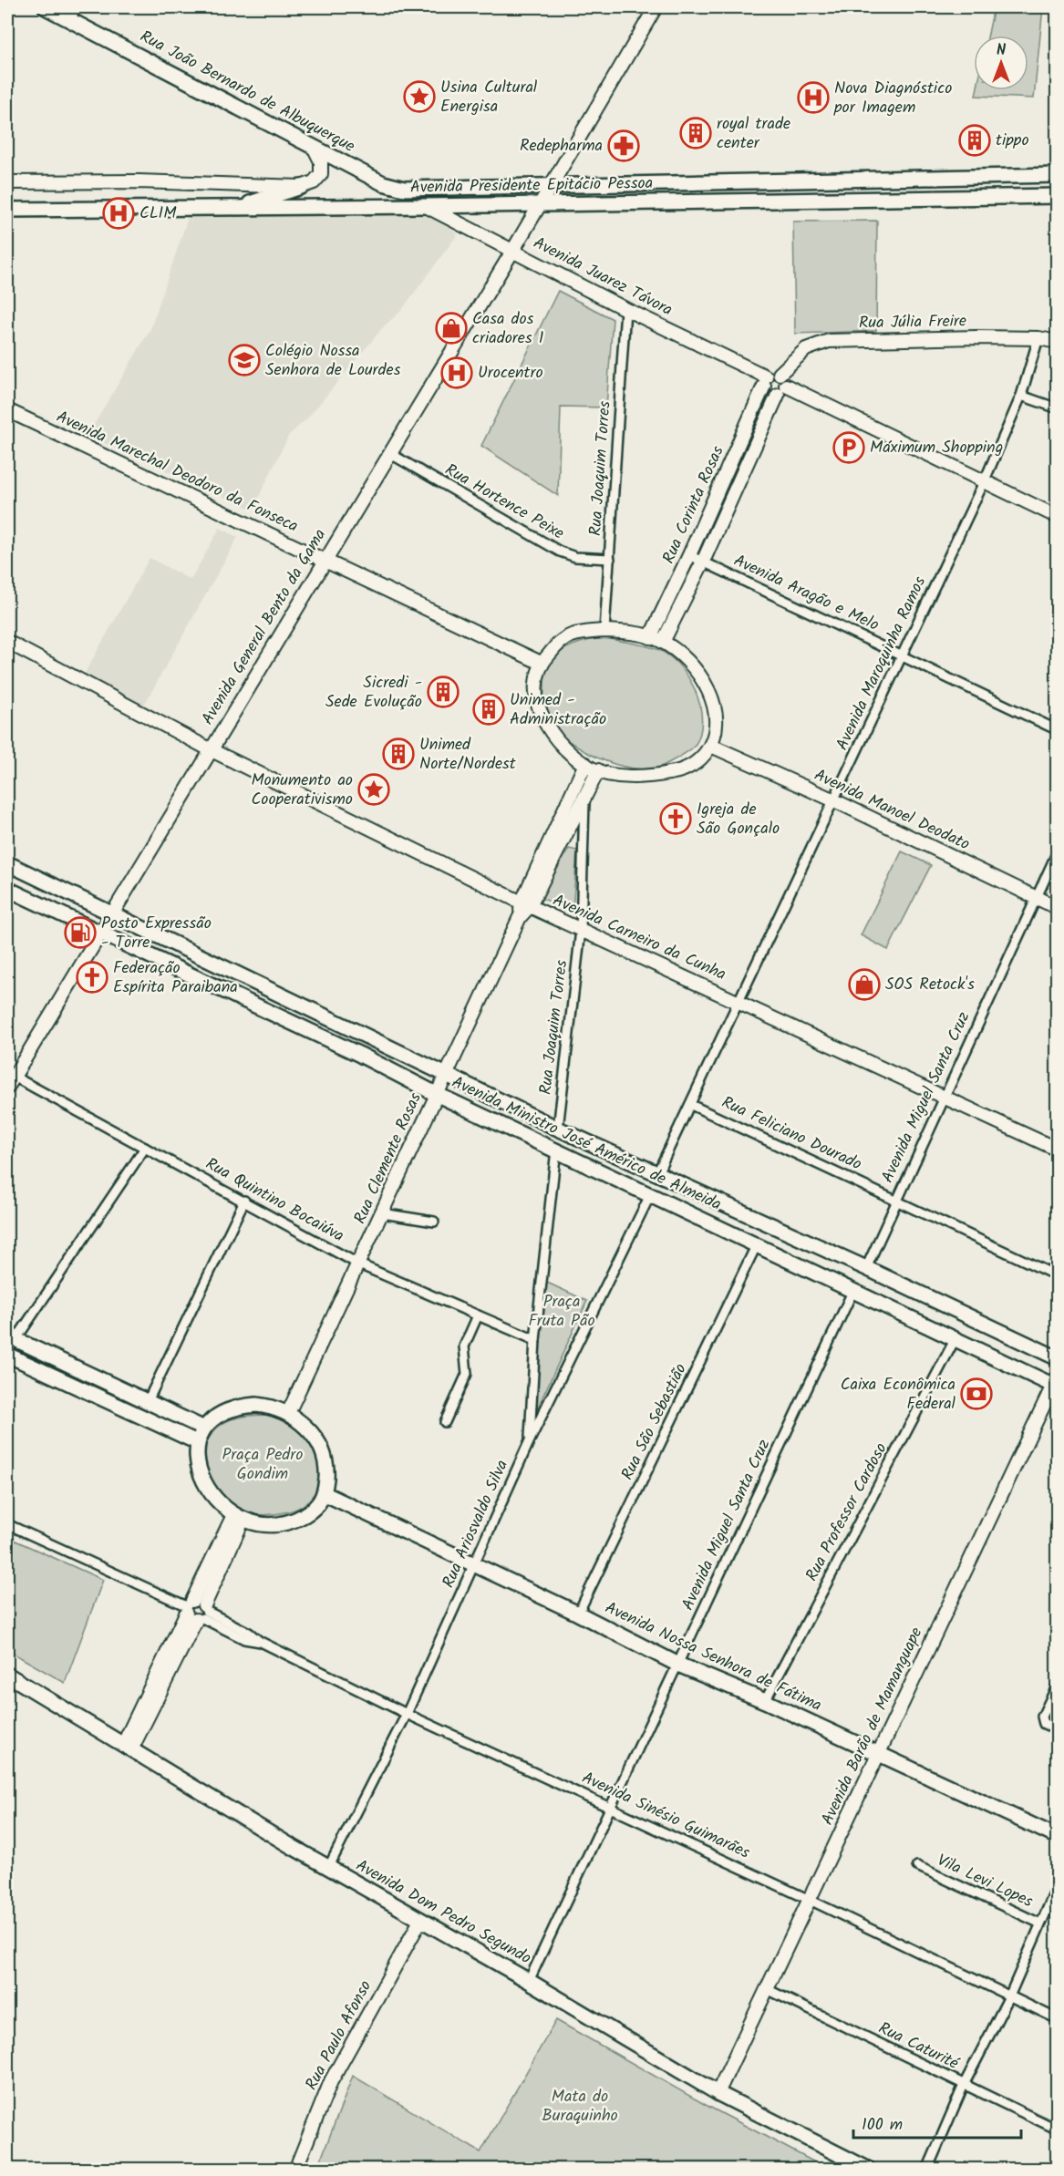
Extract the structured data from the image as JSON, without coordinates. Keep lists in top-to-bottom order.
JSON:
{
  "streets": {
    "main road": [
      "Rua João Bernardo de Albuquerque",
      "Avenida Presidente Epitácio Pessoa",
      "Avenida Ministro José Américo de Almeida",
      "Avenida Nossa Senhora de Fátima",
      "Avenida Dom Pedro Segundo"
    ],
    "street": [
      "Avenida Juarez Távora",
      "Rua Júlia Freire",
      "Rua Joaquim Torres",
      "Avenida Marechal Deodoro da Fonseca",
      "Rua Hortence Peixe",
      "Rua Corinta Rosas",
      "Avenida Aragão e Melo",
      "Avenida General Bento da Gama",
      "Avenida Maroquinha Ramos",
      "Avenida Manoel Deodato",
      "Avenida Carneiro da Cunha",
      "Avenida Miguel Santa Cruz",
      "Rua Feliciano Dourado",
      "Rua Clemente Rosas",
      "Rua Quintino Bocaiúva",
      "Rua São Sebastião",
      "Rua Professor Cardoso",
      "Rua Ariosvaldo Silva",
      "Avenida Barão de Mamanguape",
      "Avenida Sinésio Guimarães",
      "Vila Levi Lopes",
      "Rua Paulo Afonso",
      "Rua Caturité"
    ]
  },
  "crossings": [
    ["Rua João Bernardo de Albuquerque", "Avenida Presidente Epitácio Pessoa"],
    ["Avenida Presidente Epitácio Pessoa", "Avenida Juarez Távora"],
    ["Avenida Presidente Epitácio Pessoa", "Avenida General Bento da Gama"],
    ["Avenida Juarez Távora", "Rua Júlia Freire"],
    ["Avenida Juarez Távora", "Rua Joaquim Torres"],
    ["Avenida Juarez Távora", "Rua Corinta Rosas"],
    ["Avenida Juarez Távora", "Avenida General Bento da Gama"],
    ["Rua Júlia Freire", "Rua Corinta Rosas"],
    ["Rua Júlia Freire", "Avenida Maroquinha Ramos"],
    ["Rua Joaquim Torres", "Avenida Marechal Deodoro da Fonseca"],
    ["Rua Joaquim Torres", "Rua Hortence Peixe"],
    ["Rua Joaquim Torres", "Rua Corinta Rosas"],
    ["Rua Joaquim Torres", "Avenida Manoel Deodato"],
    ["Rua Joaquim Torres", "Avenida Carneiro da Cunha"],
    ["Rua Joaquim Torres", "Avenida Ministro José Américo de Almeida"],
    ["Rua Joaquim Torres", "Rua Clemente Rosas"],
    ["Avenida Marechal Deodoro da Fonseca", "Rua Corinta Rosas"],
    ["Avenida Marechal Deodoro da Fonseca", "Avenida General Bento da Gama"],
    ["Avenida Marechal Deodoro da Fonseca", "Avenida Manoel Deodato"],
    ["Avenida Marechal Deodoro da Fonseca", "Rua Clemente Rosas"],
    ["Rua Hortence Peixe", "Avenida General Bento da Gama"],
    ["Rua Corinta Rosas", "Avenida Aragão e Melo"],
    ["Rua Corinta Rosas", "Avenida Manoel Deodato"],
    ["Rua Corinta Rosas", "Rua Clemente Rosas"],
    ["Avenida Aragão e Melo", "Avenida Maroquinha Ramos"],
    ["Avenida General Bento da Gama", "Avenida Carneiro da Cunha"],
    ["Avenida General Bento da Gama", "Avenida Ministro José Américo de Almeida"],
    ["Avenida General Bento da Gama", "Rua Quintino Bocaiúva"],
    ["Avenida Maroquinha Ramos", "Avenida Manoel Deodato"],
    ["Avenida Maroquinha Ramos", "Avenida Carneiro da Cunha"],
    ["Avenida Maroquinha Ramos", "Rua Feliciano Dourado"],
    ["Avenida Maroquinha Ramos", "Avenida Ministro José Américo de Almeida"],
    ["Avenida Manoel Deodato", "Avenida Miguel Santa Cruz"],
    ["Avenida Manoel Deodato", "Rua Clemente Rosas"],
    ["Avenida Carneiro da Cunha", "Avenida Miguel Santa Cruz"],
    ["Avenida Carneiro da Cunha", "Rua Clemente Rosas"],
    ["Avenida Miguel Santa Cruz", "Rua Feliciano Dourado"],
    ["Avenida Miguel Santa Cruz", "Avenida Ministro José Américo de Almeida"],
    ["Avenida Miguel Santa Cruz", "Avenida Nossa Senhora de Fátima"],
    ["Avenida Miguel Santa Cruz", "Avenida Sinésio Guimarães"],
    ["Avenida Miguel Santa Cruz", "Avenida Dom Pedro Segundo"],
    ["Avenida Ministro José Américo de Almeida", "Rua Clemente Rosas"],
    ["Avenida Ministro José Américo de Almeida", "Rua São Sebastião"],
    ["Avenida Ministro José Américo de Almeida", "Rua Professor Cardoso"],
    ["Avenida Ministro José Américo de Almeida", "Rua Ariosvaldo Silva"],
    ["Avenida Ministro José Américo de Almeida", "Avenida Barão de Mamanguape"],
    ["Rua Clemente Rosas", "Rua Quintino Bocaiúva"],
    ["Rua Clemente Rosas", "Avenida Nossa Senhora de Fátima"],
    ["Rua São Sebastião", "Avenida Nossa Senhora de Fátima"],
    ["Rua Professor Cardoso", "Avenida Nossa Senhora de Fátima"],
    ["Rua Ariosvaldo Silva", "Avenida Nossa Senhora de Fátima"],
    ["Rua Ariosvaldo Silva", "Avenida Sinésio Guimarães"],
    ["Rua Ariosvaldo Silva", "Avenida Dom Pedro Segundo"],
    ["Avenida Nossa Senhora de Fátima", "Avenida Barão de Mamanguape"],
    ["Avenida Barão de Mamanguape", "Avenida Sinésio Guimarães"],
    ["Avenida Barão de Mamanguape", "Avenida Dom Pedro Segundo"],
    ["Avenida Barão de Mamanguape", "Rua Caturité"],
    ["Avenida Dom Pedro Segundo", "Rua Paulo Afonso"]
  ],
  "parks": ["Praça Fruta Pão", "Praça Pedro Gondim", "Mata do Buraquinho"],
  "places": {
    "place": ["Usina Cultural Energisa", "Monumento ao Cooperativismo"],
    "hospital": ["Nova Diagnóstico por Imagem", "CLIM", "Urocentro"],
    "building": [
      "royal trade center",
      "tippo",
      "Sicredi - Sede Evolução",
      "Unimed - Administração",
      "Unimed Norte/Nordest"
    ],
    "pharmacy": ["Redepharma"],
    "shop": ["Casa dos criadores 1", "SOS Retock's"],
    "school or university": ["Colégio Nossa Senhora de Lourdes"],
    "parking": ["Máximum Shopping"],
    "church": ["Igreja de São Gonçalo", "Federação Espírita Paraibana"],
    "fuel station": ["Posto Expressão - Torre"],
    "bank": ["Caixa Econômica Federal"]
  },
  "scale_bar": "100 m",
  "north": "top"
}
